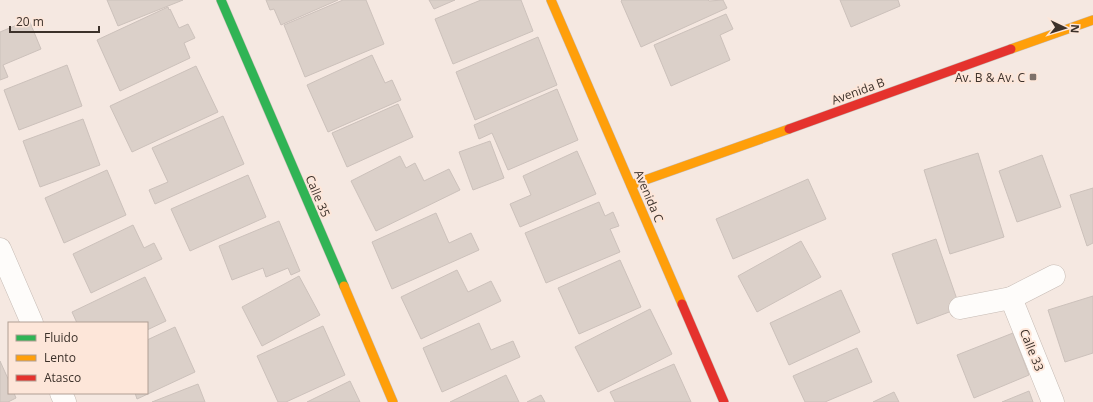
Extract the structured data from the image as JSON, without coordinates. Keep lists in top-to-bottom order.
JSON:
{
  "streets": {
    "street": [
      "Avenida B",
      "Calle 35",
      "Avenida C",
      "Calle 33"
    ]
  },
  "crossings": [
    ["Avenida B", "Avenida C"]
  ],
  "places": {
    "transit": ["Av. B & Av. C"]
  },
  "legend": ["Fluido", "Lento", "Atasco"],
  "scale_bar": "20 m",
  "north": "right"
}
